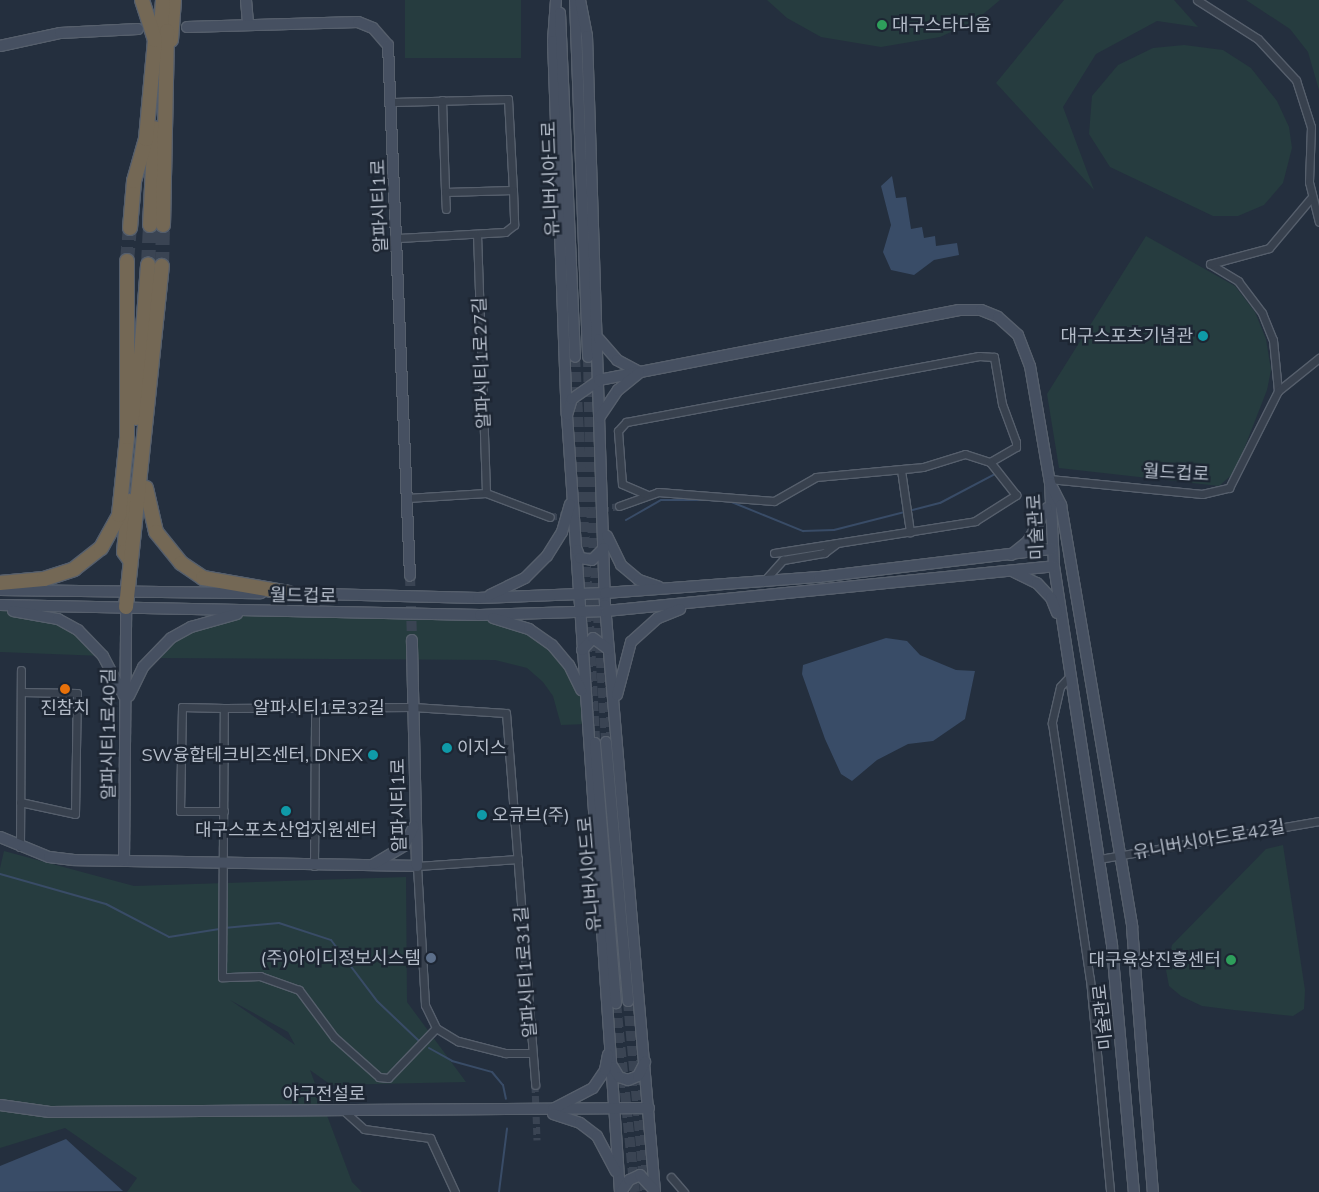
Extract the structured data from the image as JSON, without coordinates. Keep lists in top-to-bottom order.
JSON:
{
  "streets": {
    "main road": [
      "유니버시아드로",
      "알파시티1로",
      "월드컵로",
      "미술관로",
      "알파시티1로40길",
      "야구전설로"
    ],
    "street": [
      "알파시티1로27길",
      "알파시티1로32길",
      "유니버시아드로42길",
      "알파시티1로31길"
    ]
  },
  "crossings": [
    ["알파시티1로", "알파시티1로32길"],
    ["알파시티1로", "알파시티1로40길"],
    ["알파시티1로", "알파시티1로31길"],
    ["월드컵로", "미술관로"],
    ["월드컵로", "알파시티1로40길"],
    ["미술관로", "유니버시아드로42길"],
    ["알파시티1로32길", "알파시티1로31길"]
  ],
  "places": [
    "대구스타디움",
    "대구스포츠기념관",
    "진참치",
    "이지스",
    "SW융합테크비즈센터, DNEX",
    "대구스포츠산업지원센터",
    "오큐브(주)",
    "(주)아이디정보시스템",
    "대구육상진흥센터"
  ]
}
